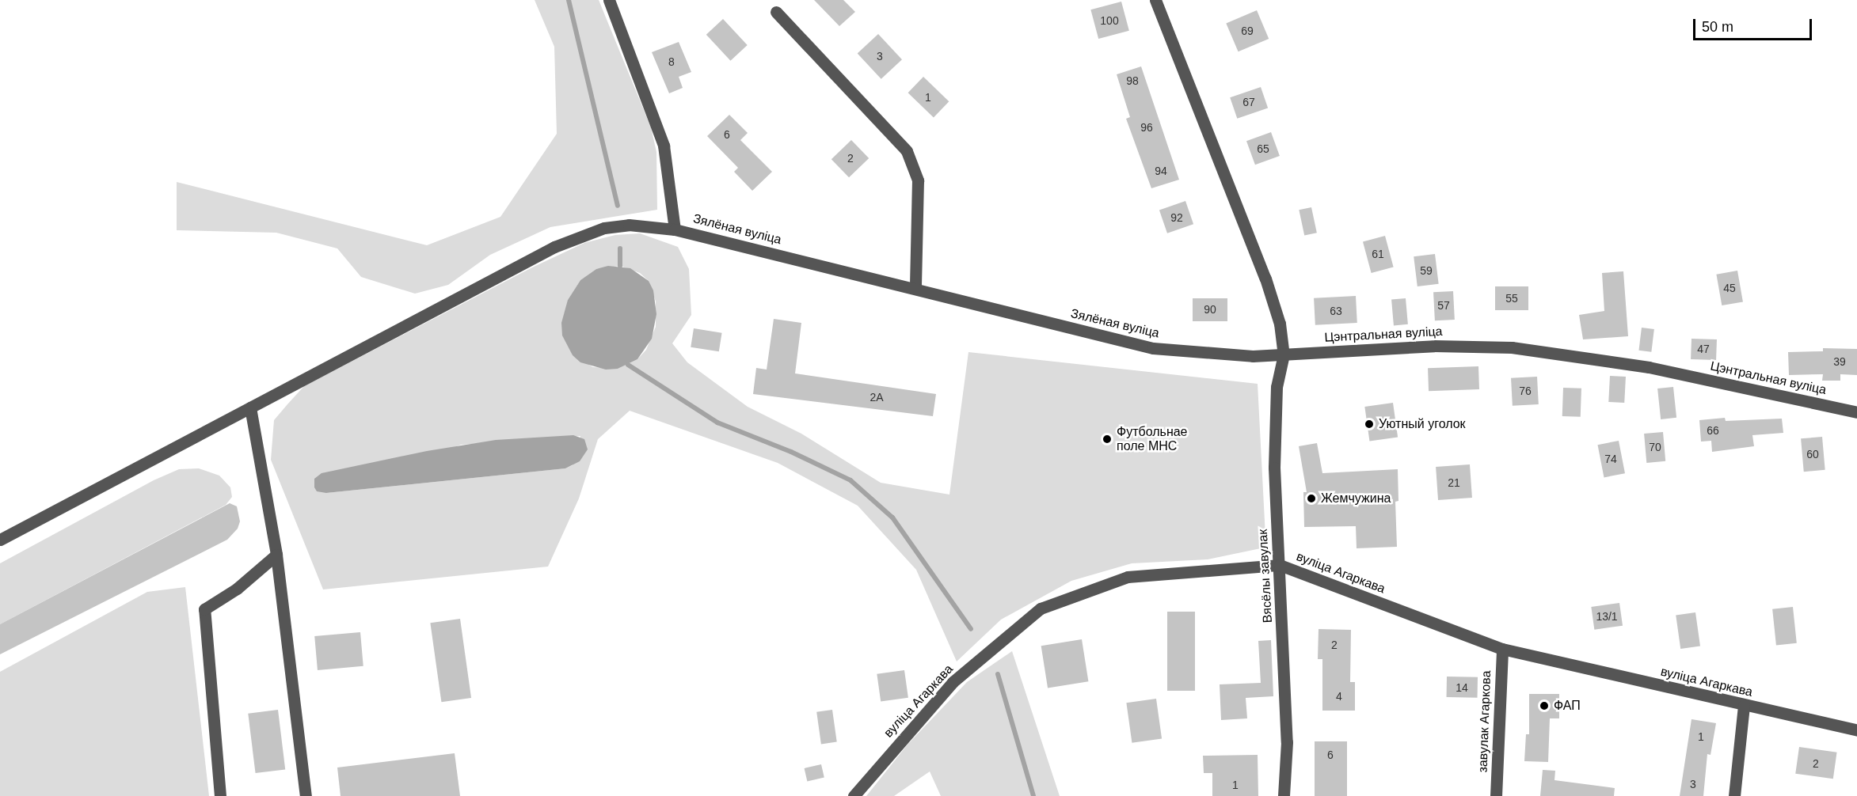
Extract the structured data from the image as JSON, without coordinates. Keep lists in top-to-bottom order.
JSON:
{
  "streets": {
    "street": [
      "Зялёная вуліца",
      "Цэнтральная вуліца",
      "вуліца Агаркава",
      "Вясёлы завулак",
      "завулак Агаркова"
    ]
  },
  "crossings": [
    ["Зялёная вуліца", "Цэнтральная вуліца"],
    ["Зялёная вуліца", "Вясёлы завулак"],
    ["Цэнтральная вуліца", "Вясёлы завулак"],
    ["вуліца Агаркава", "Вясёлы завулак"],
    ["вуліца Агаркава", "завулак Агаркова"]
  ],
  "places": [
    "Уютный уголок",
    "Футбольнае поле МНС",
    "Жемчужина",
    "ФАП"
  ],
  "house_numbers": [
    "100",
    "69",
    "3",
    "8",
    "98",
    "1",
    "67",
    "96",
    "6",
    "65",
    "2",
    "94",
    "92",
    "61",
    "59",
    "45",
    "55",
    "57",
    "90",
    "63",
    "47",
    "39",
    "76",
    "2А",
    "66",
    "70",
    "60",
    "74",
    "21",
    "13/1",
    "2",
    "14",
    "4",
    "1",
    "6",
    "2",
    "3",
    "1"
  ],
  "scale_bar": "50 m"
}
